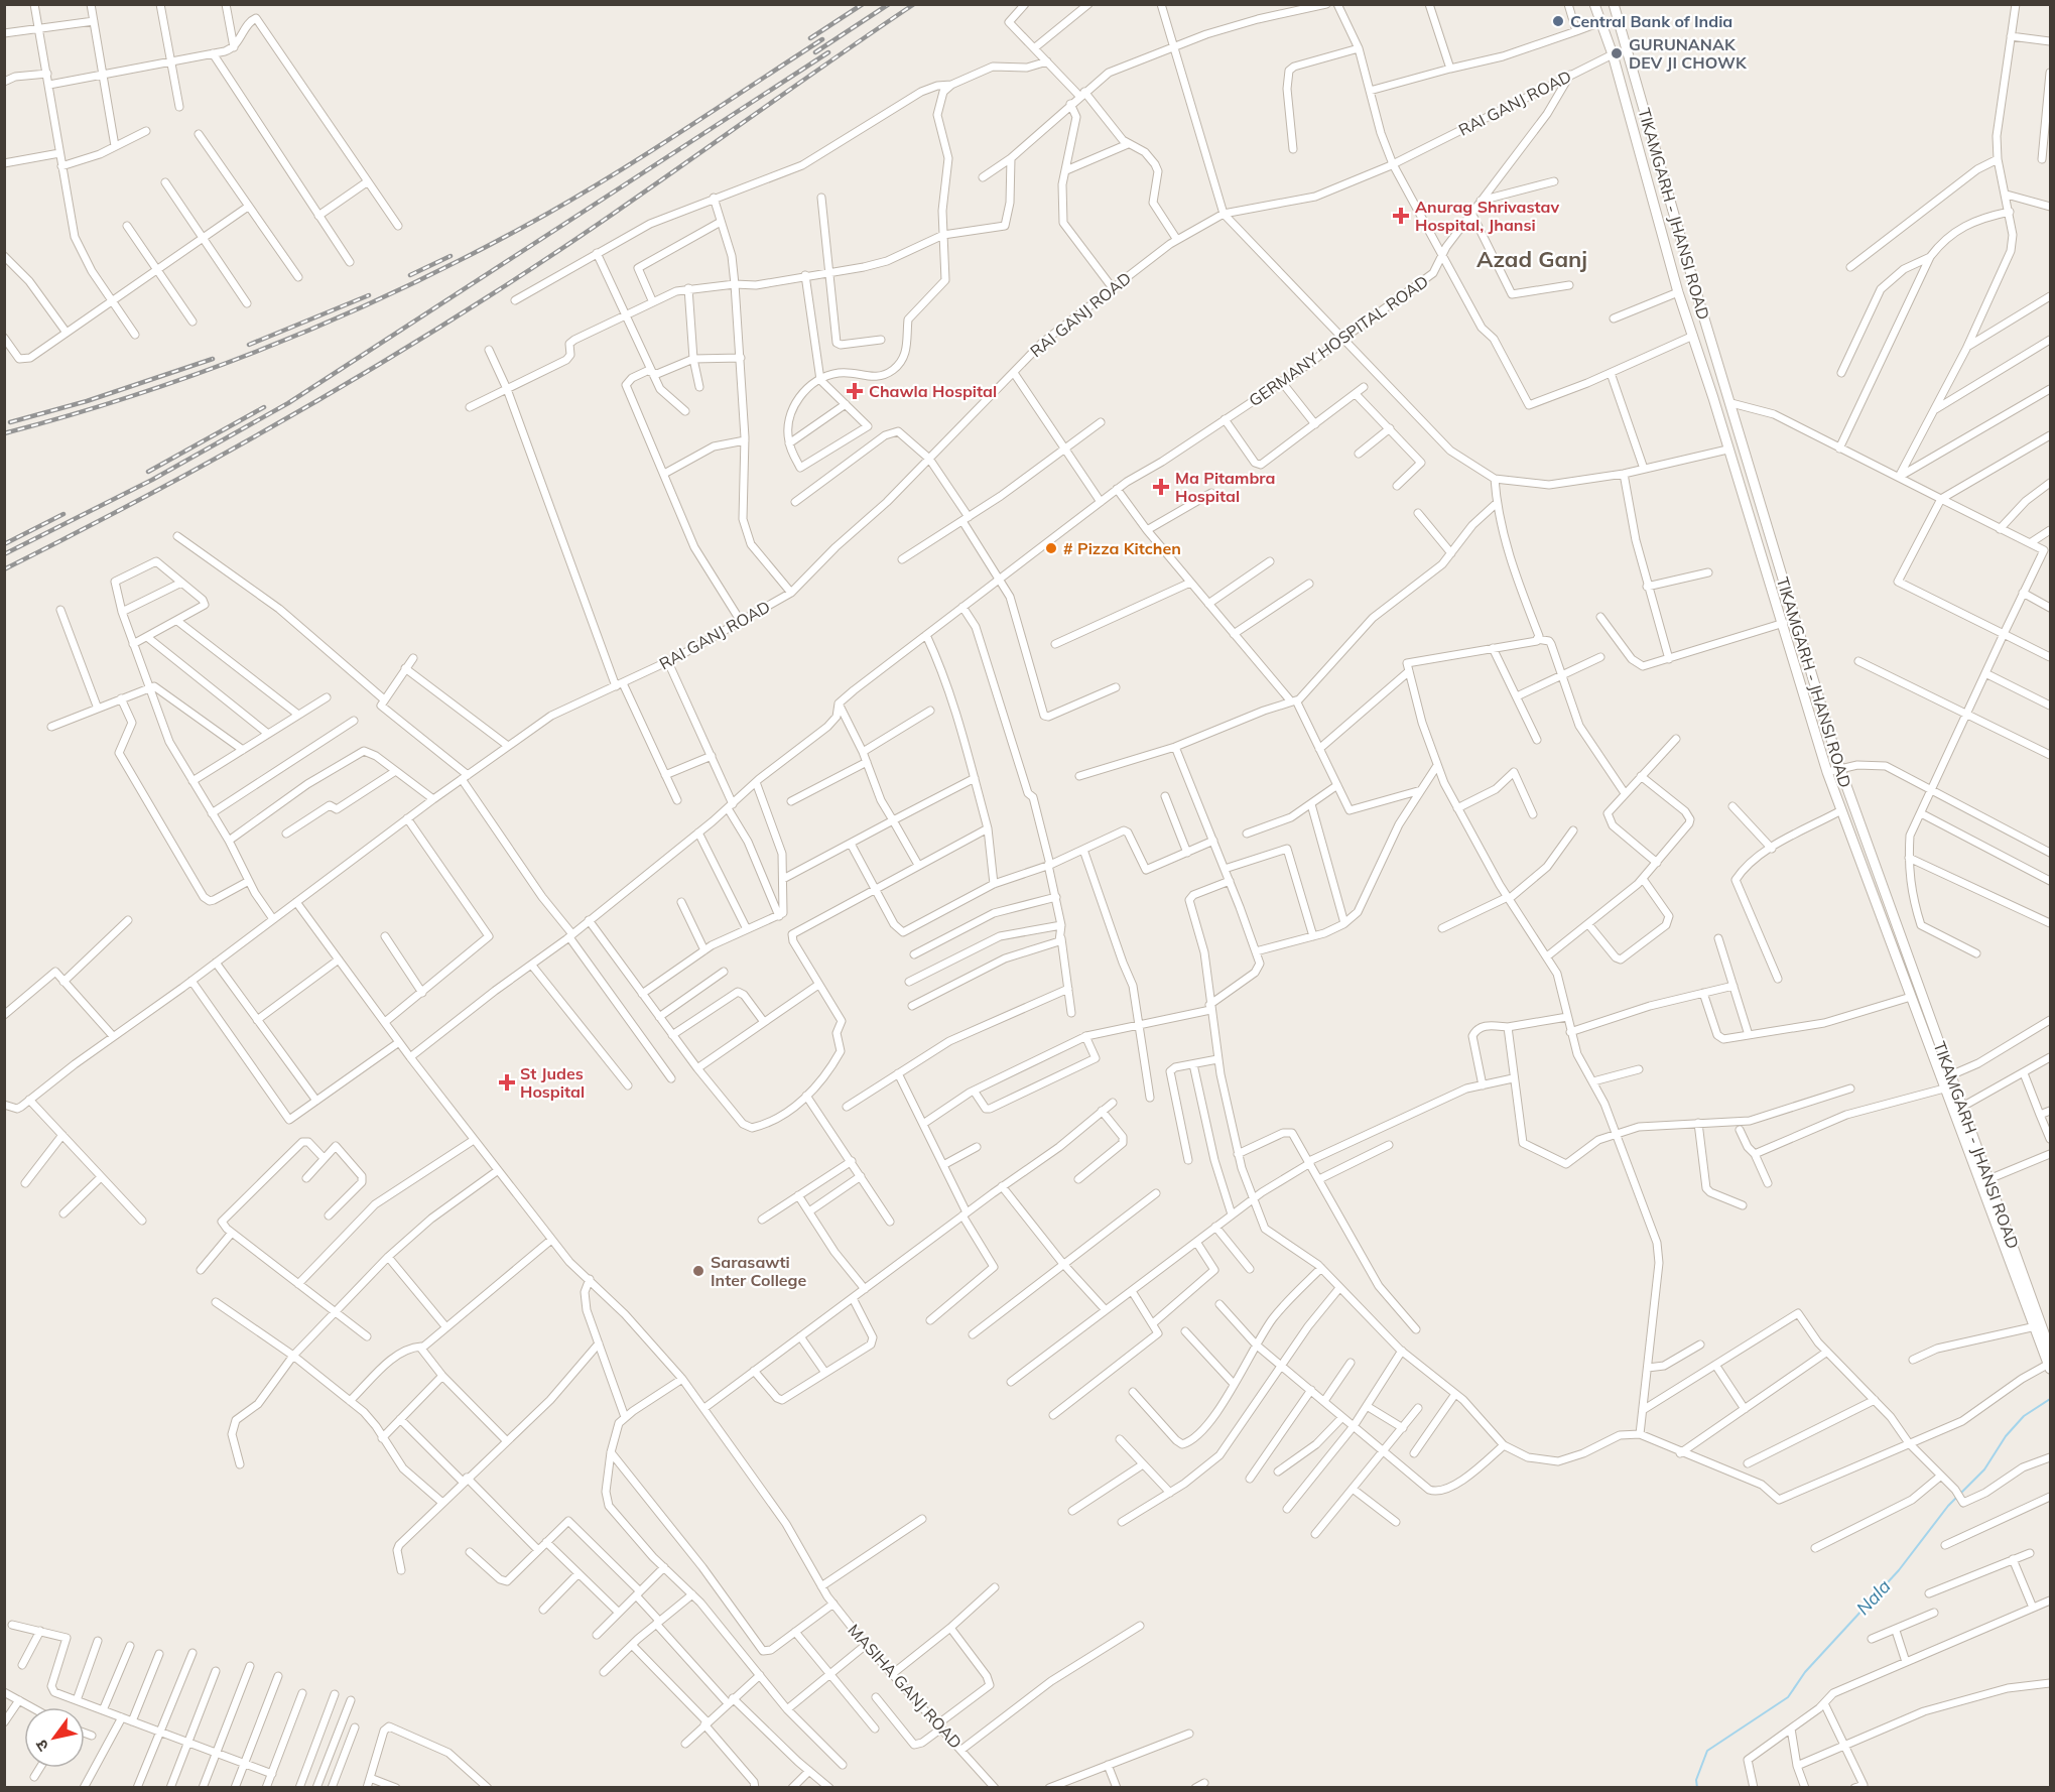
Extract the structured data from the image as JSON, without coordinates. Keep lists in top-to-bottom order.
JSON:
{
  "streets": {
    "street": [
      "RAI GANJ ROAD",
      "TIKAMGARH - JHANSI ROAD",
      "GERMANY HOSPITAL ROAD",
      "MASIHA GANJ ROAD"
    ]
  },
  "crossings": [
    ["RAI GANJ ROAD", "GERMANY HOSPITAL ROAD"],
    ["RAI GANJ ROAD", "MASIHA GANJ ROAD"]
  ],
  "districts": ["Azad Ganj"],
  "water": ["Nala"],
  "places": {
    "other": [
      "Central Bank of India",
      "GURUNANAK DEV JI CHOWK",
      "# Pizza Kitchen",
      "Sarasawti Inter College"
    ],
    "health": [
      "Anurag Shrivastav Hospital, Jhansi",
      "Chawla Hospital",
      "Ma Pitambra Hospital",
      "St Judes Hospital"
    ]
  },
  "north": "bottom left"
}
